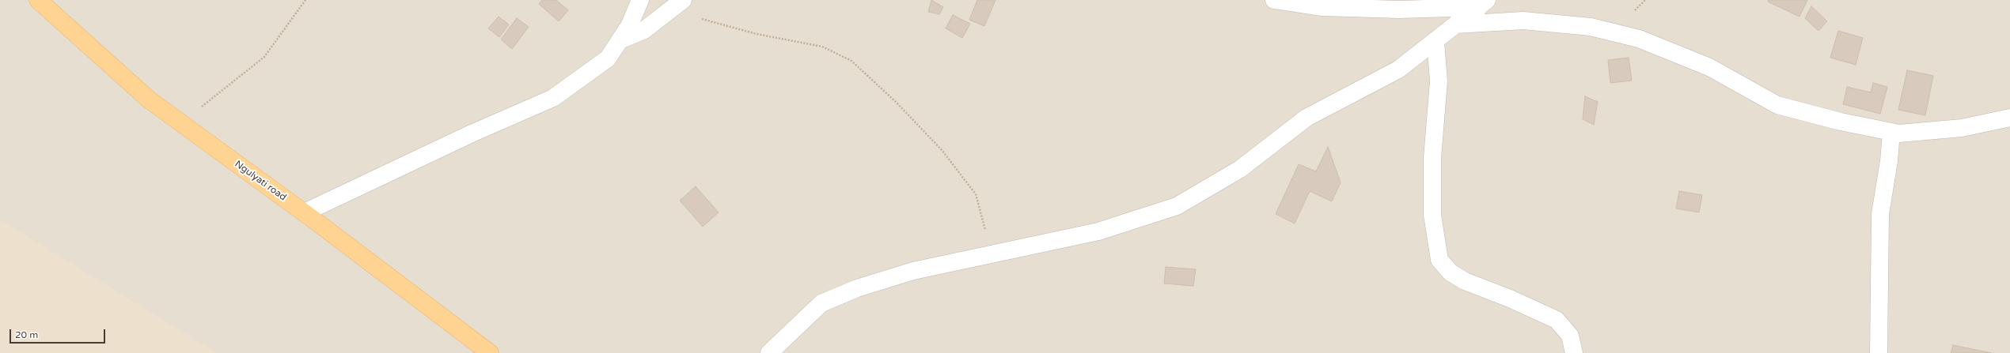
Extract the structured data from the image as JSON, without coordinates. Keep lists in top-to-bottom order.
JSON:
{
  "streets": {
    "main road": ["Ngulyati road"]
  },
  "scale_bar": "20 m"
}
